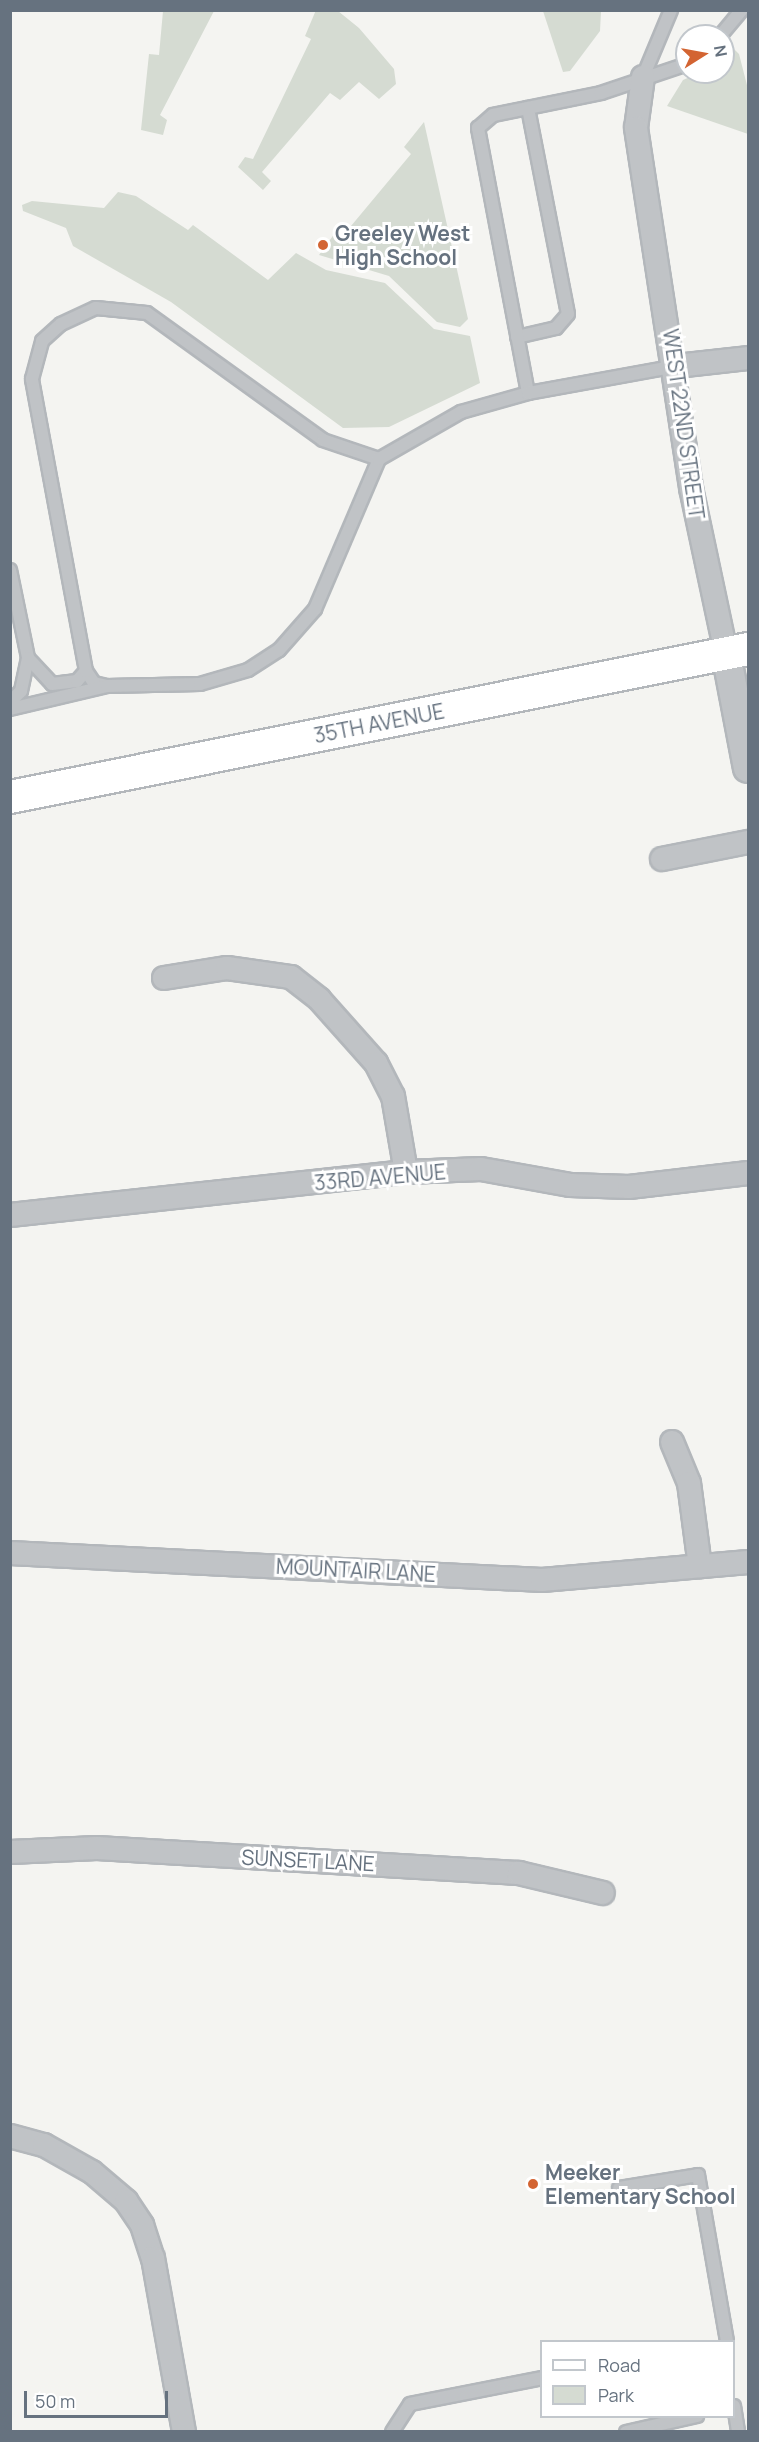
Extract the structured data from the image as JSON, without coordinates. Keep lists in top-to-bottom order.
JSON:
{
  "streets": {
    "main road": ["35TH AVENUE"],
    "street": [
      "WEST 22ND STREET",
      "33RD AVENUE",
      "MOUNTAIR LANE",
      "SUNSET LANE"
    ]
  },
  "crossings": [
    ["WEST 22ND STREET", "35TH AVENUE"]
  ],
  "places": ["Greeley West High School", "Meeker Elementary School"],
  "legend": ["Road", "Park"],
  "scale_bar": "50 m",
  "north": "right"
}
